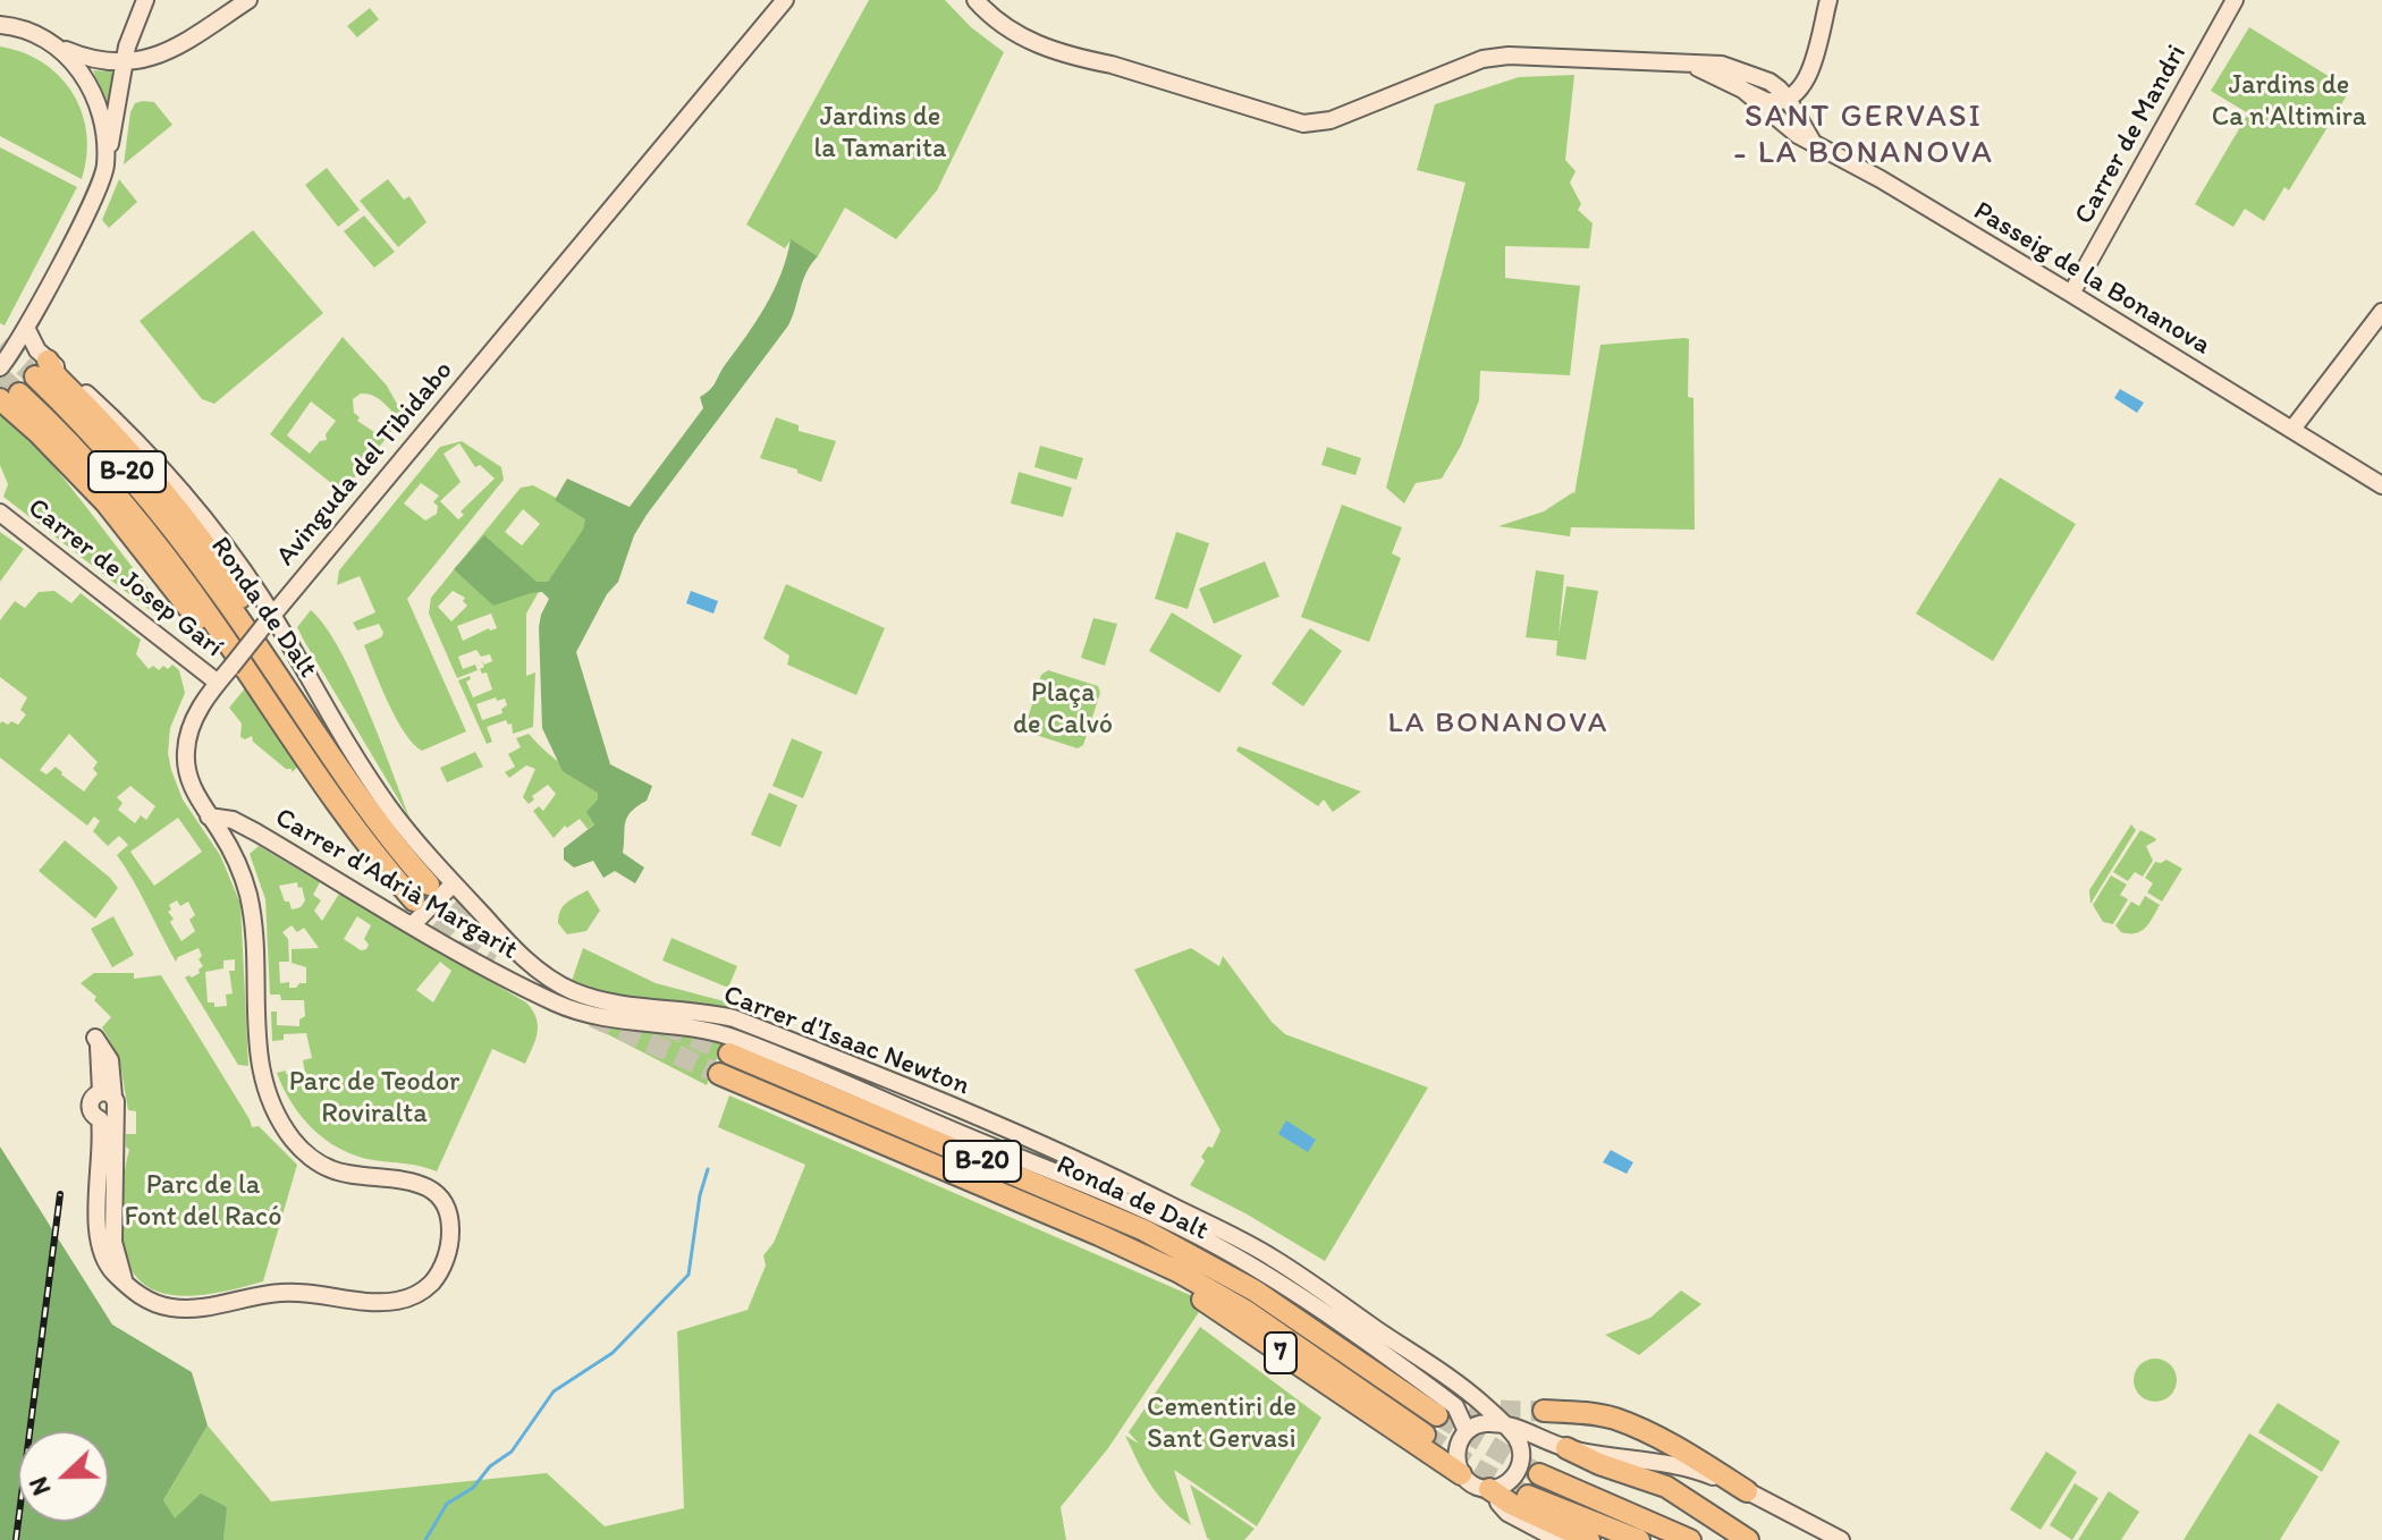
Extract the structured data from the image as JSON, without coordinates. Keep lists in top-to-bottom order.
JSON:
{
  "streets": {
    "highway": ["B-20", "Ronda de Dalt", "7"],
    "street": [
      "Carrer de Mandri",
      "Passeig de la Bonanova",
      "Avinguda del Tibidabo",
      "Carrer de Josep Garí",
      "Carrer d'Adrià Margarit",
      "Carrer d'Isaac Newton"
    ]
  },
  "crossings": [
    ["Carrer de Mandri", "Passeig de la Bonanova"],
    ["Avinguda del Tibidabo", "Carrer de Josep Garí"],
    ["Avinguda del Tibidabo", "Carrer d'Adrià Margarit"],
    ["Avinguda del Tibidabo", "Carrer d'Isaac Newton"],
    ["Ronda de Dalt", "Carrer d'Isaac Newton"],
    ["Ronda de Dalt", "7"],
    ["Carrer d'Adrià Margarit", "Carrer d'Isaac Newton"],
    ["Carrer d'Isaac Newton", "7"]
  ],
  "districts": ["SANT GERVASI - LA BONANOVA", "LA BONANOVA"],
  "parks": [
    "Jardins de Ca n'Altimira",
    "Jardins de la Tamarita",
    "Plaça de Calvó",
    "Parc de Teodor Roviralta",
    "Parc de la Font del Racó",
    "Cementiri de Sant Gervasi"
  ],
  "north": "left"
}
